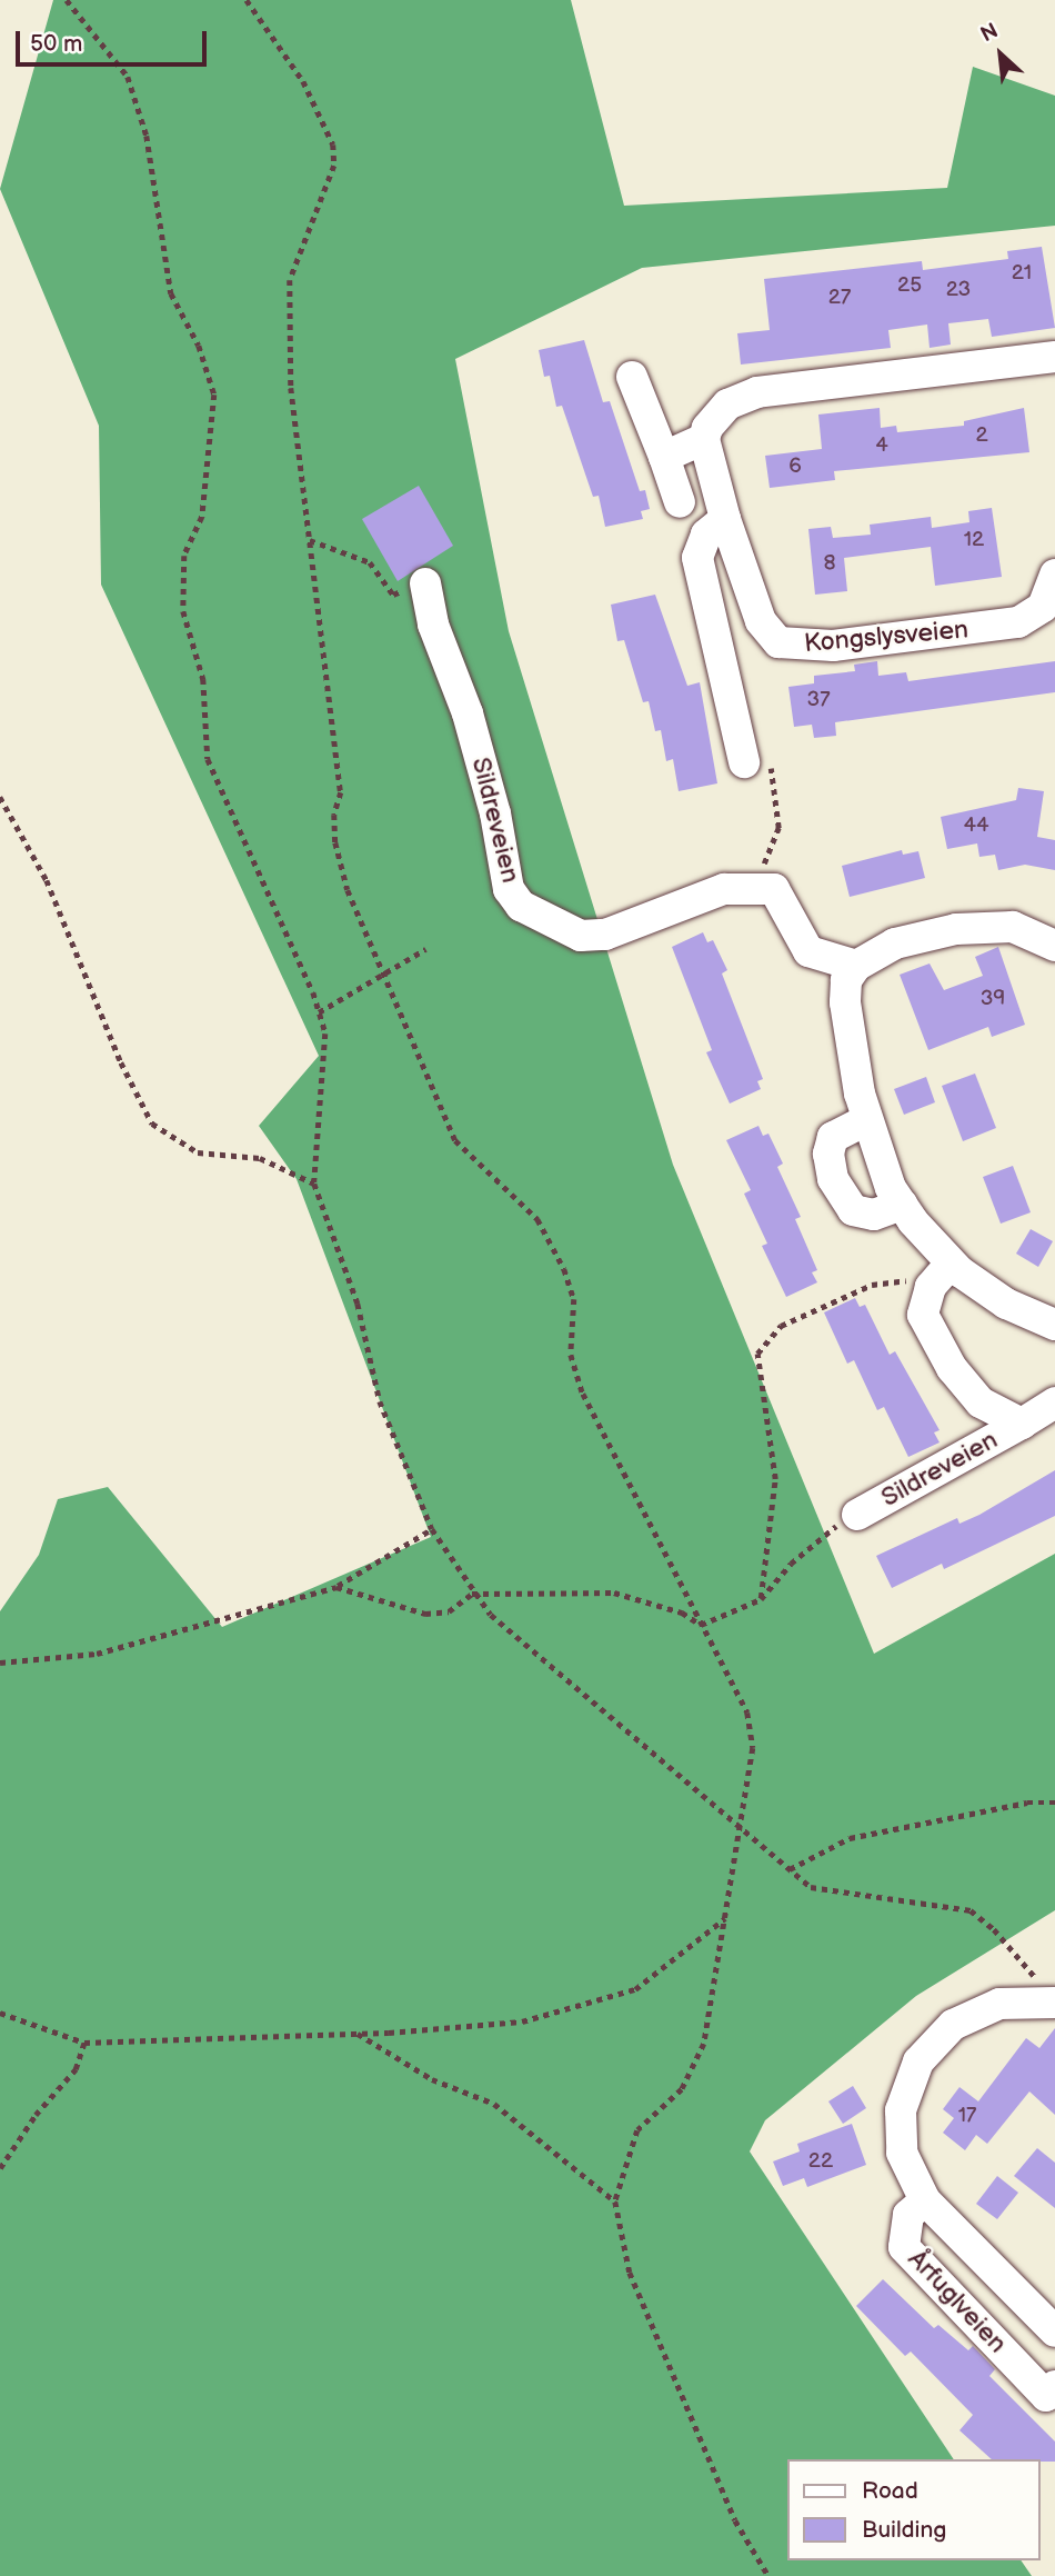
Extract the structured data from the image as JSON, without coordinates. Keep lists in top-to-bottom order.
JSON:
{
  "streets": {
    "street": ["Kongslysveien", "Sildreveien", "Årfuglveien"]
  },
  "house_numbers": [
    "21",
    "25",
    "23",
    "27",
    "2",
    "4",
    "6",
    "12",
    "8",
    "37",
    "44",
    "39",
    "17",
    "22"
  ],
  "legend": ["Road", "Building"],
  "scale_bar": "50 m",
  "north": "top left"
}
